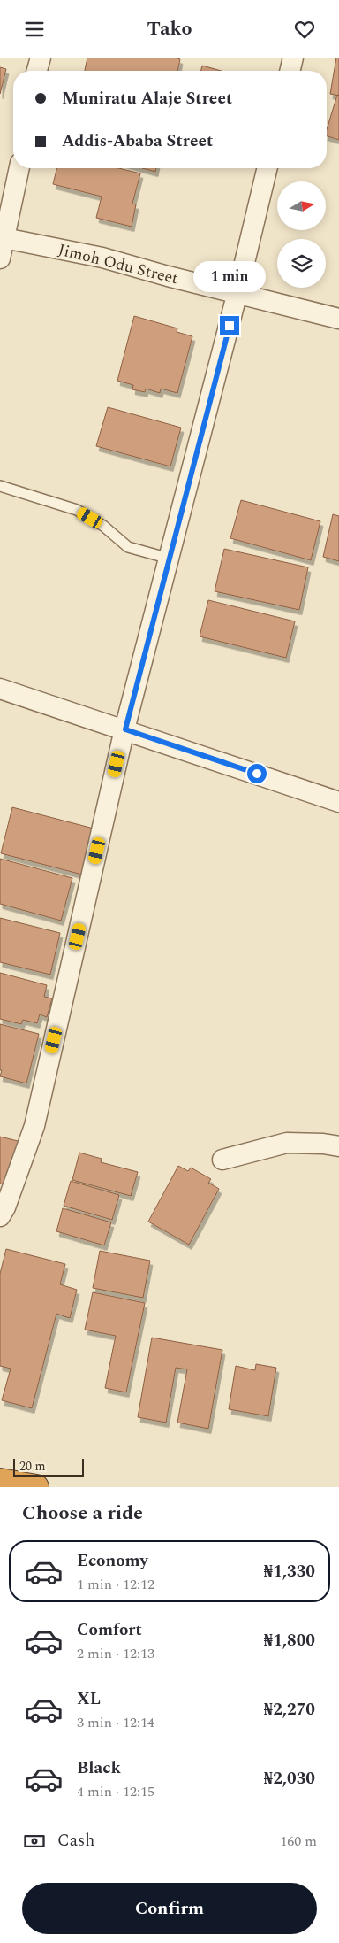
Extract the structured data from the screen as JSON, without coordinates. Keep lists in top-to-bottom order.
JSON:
{
  "streets": {
    "street": ["Jimoh Odu Street"]
  },
  "scale_bar": "20 m",
  "north": "right",
  "page": {
    "header": "Tako",
    "banner": ["Muniratu Alaje Street", "Addis-Ababa Street"],
    "bubble": "1 min",
    "scale": "20 m",
    "heading": "Choose a ride",
    "list": [
      {
        "name": "Economy",
        "note": "1 min · 12:12",
        "value": "₦1,330"
      },
      {
        "name": "Comfort",
        "note": "2 min · 12:13",
        "value": "₦1,800"
      },
      {
        "name": "XL",
        "note": "3 min · 12:14",
        "value": "₦2,270"
      },
      {
        "name": "Black",
        "note": "4 min · 12:15",
        "value": "₦2,030"
      }
    ],
    "pay": ["Cash", "160 m"],
    "buttons": "Confirm"
  }
}
